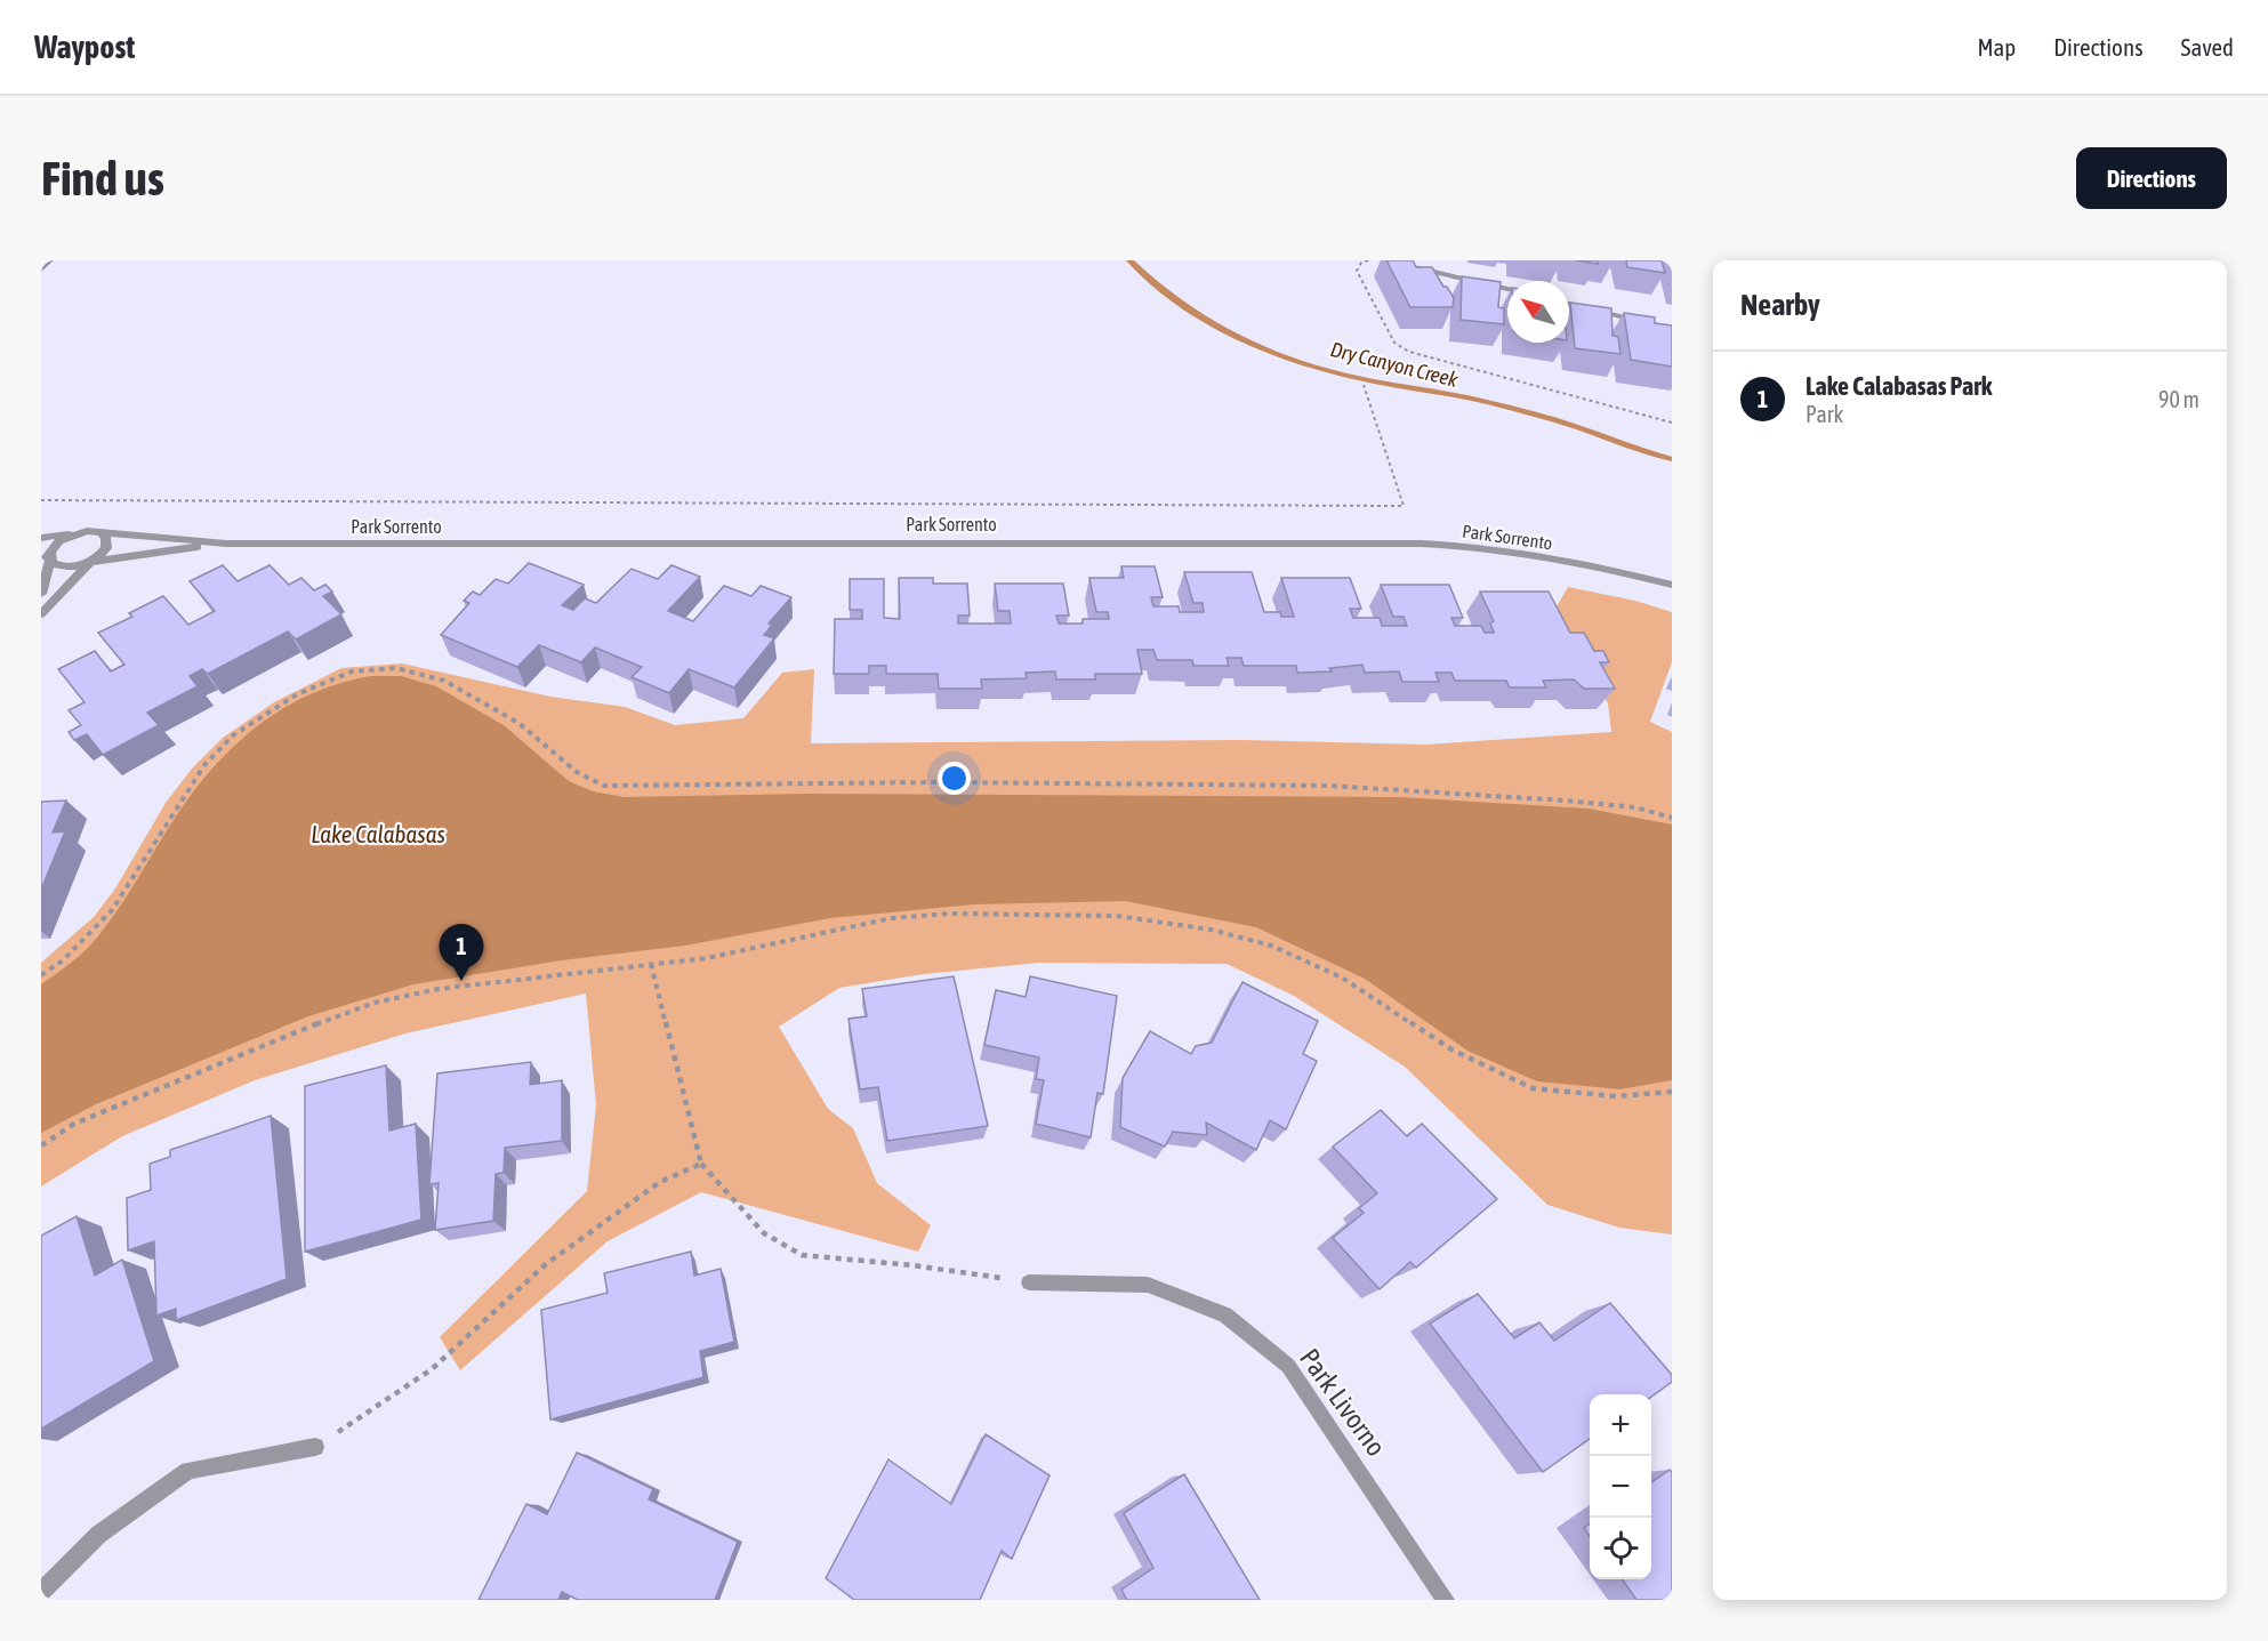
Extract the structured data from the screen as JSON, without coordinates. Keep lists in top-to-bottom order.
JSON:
{
  "streets": {
    "street": ["Park Sorrento", "Park Livorno"]
  },
  "water": ["Dry Canyon Creek", "Lake Calabasas"],
  "north": "top left",
  "page": {
    "header": "Waypost",
    "nav": ["Map", "Directions", "Saved"],
    "buttons": "Directions",
    "title": "Find us",
    "heading": "Nearby",
    "list": [
      {
        "mark": "1",
        "name": "Lake Calabasas Park",
        "note": "Park",
        "value": "90 m"
      }
    ],
    "pins": "1",
    "map_buttons": ["+", "−"]
  }
}
